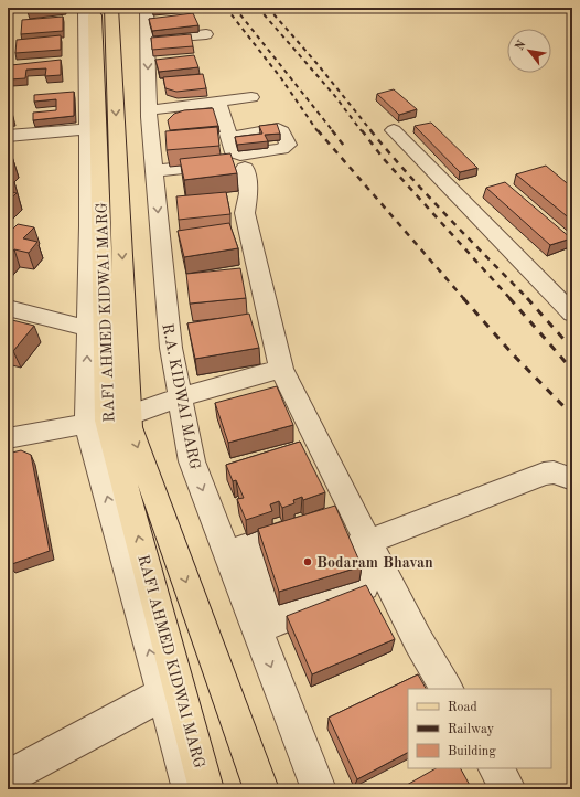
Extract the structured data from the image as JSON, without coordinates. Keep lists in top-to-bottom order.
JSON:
{
  "streets": {
    "main road": ["RAFI AHMED KIDWAI MARG"],
    "street": ["R.A. KIDWAI MARG"]
  },
  "places": ["Bodaram Bhavan"],
  "legend": ["Road", "Railway", "Building"],
  "north": "top left"
}
